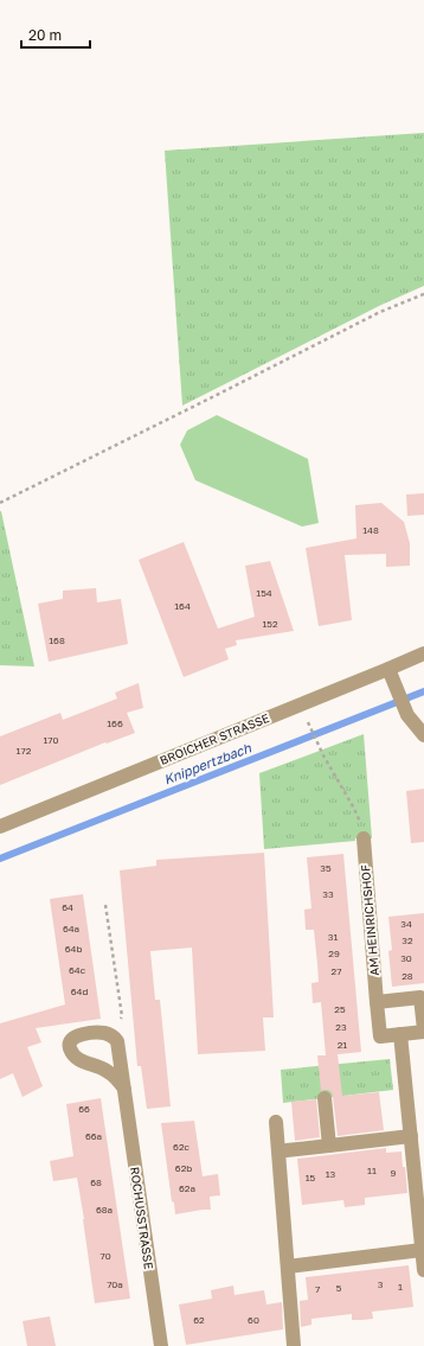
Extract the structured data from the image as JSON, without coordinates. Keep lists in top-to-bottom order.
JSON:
{
  "streets": {
    "street": ["BROICHER STRASSE", "AM HEINRICHSHOF", "ROCHUSSTRASSE"]
  },
  "water": ["Knippertzbach"],
  "house_numbers": [
    "148",
    "154",
    "164",
    "152",
    "168",
    "166",
    "170",
    "172",
    "35",
    "33",
    "64",
    "34",
    "64a",
    "31",
    "32",
    "64b",
    "29",
    "30",
    "64c",
    "27",
    "28",
    "64d",
    "25",
    "23",
    "21",
    "66",
    "66a",
    "62c",
    "62b",
    "11",
    "9",
    "13",
    "15",
    "68",
    "62a",
    "68a",
    "70",
    "70a",
    "3",
    "1",
    "5",
    "7",
    "62",
    "60"
  ],
  "scale_bar": "20 m"
}
